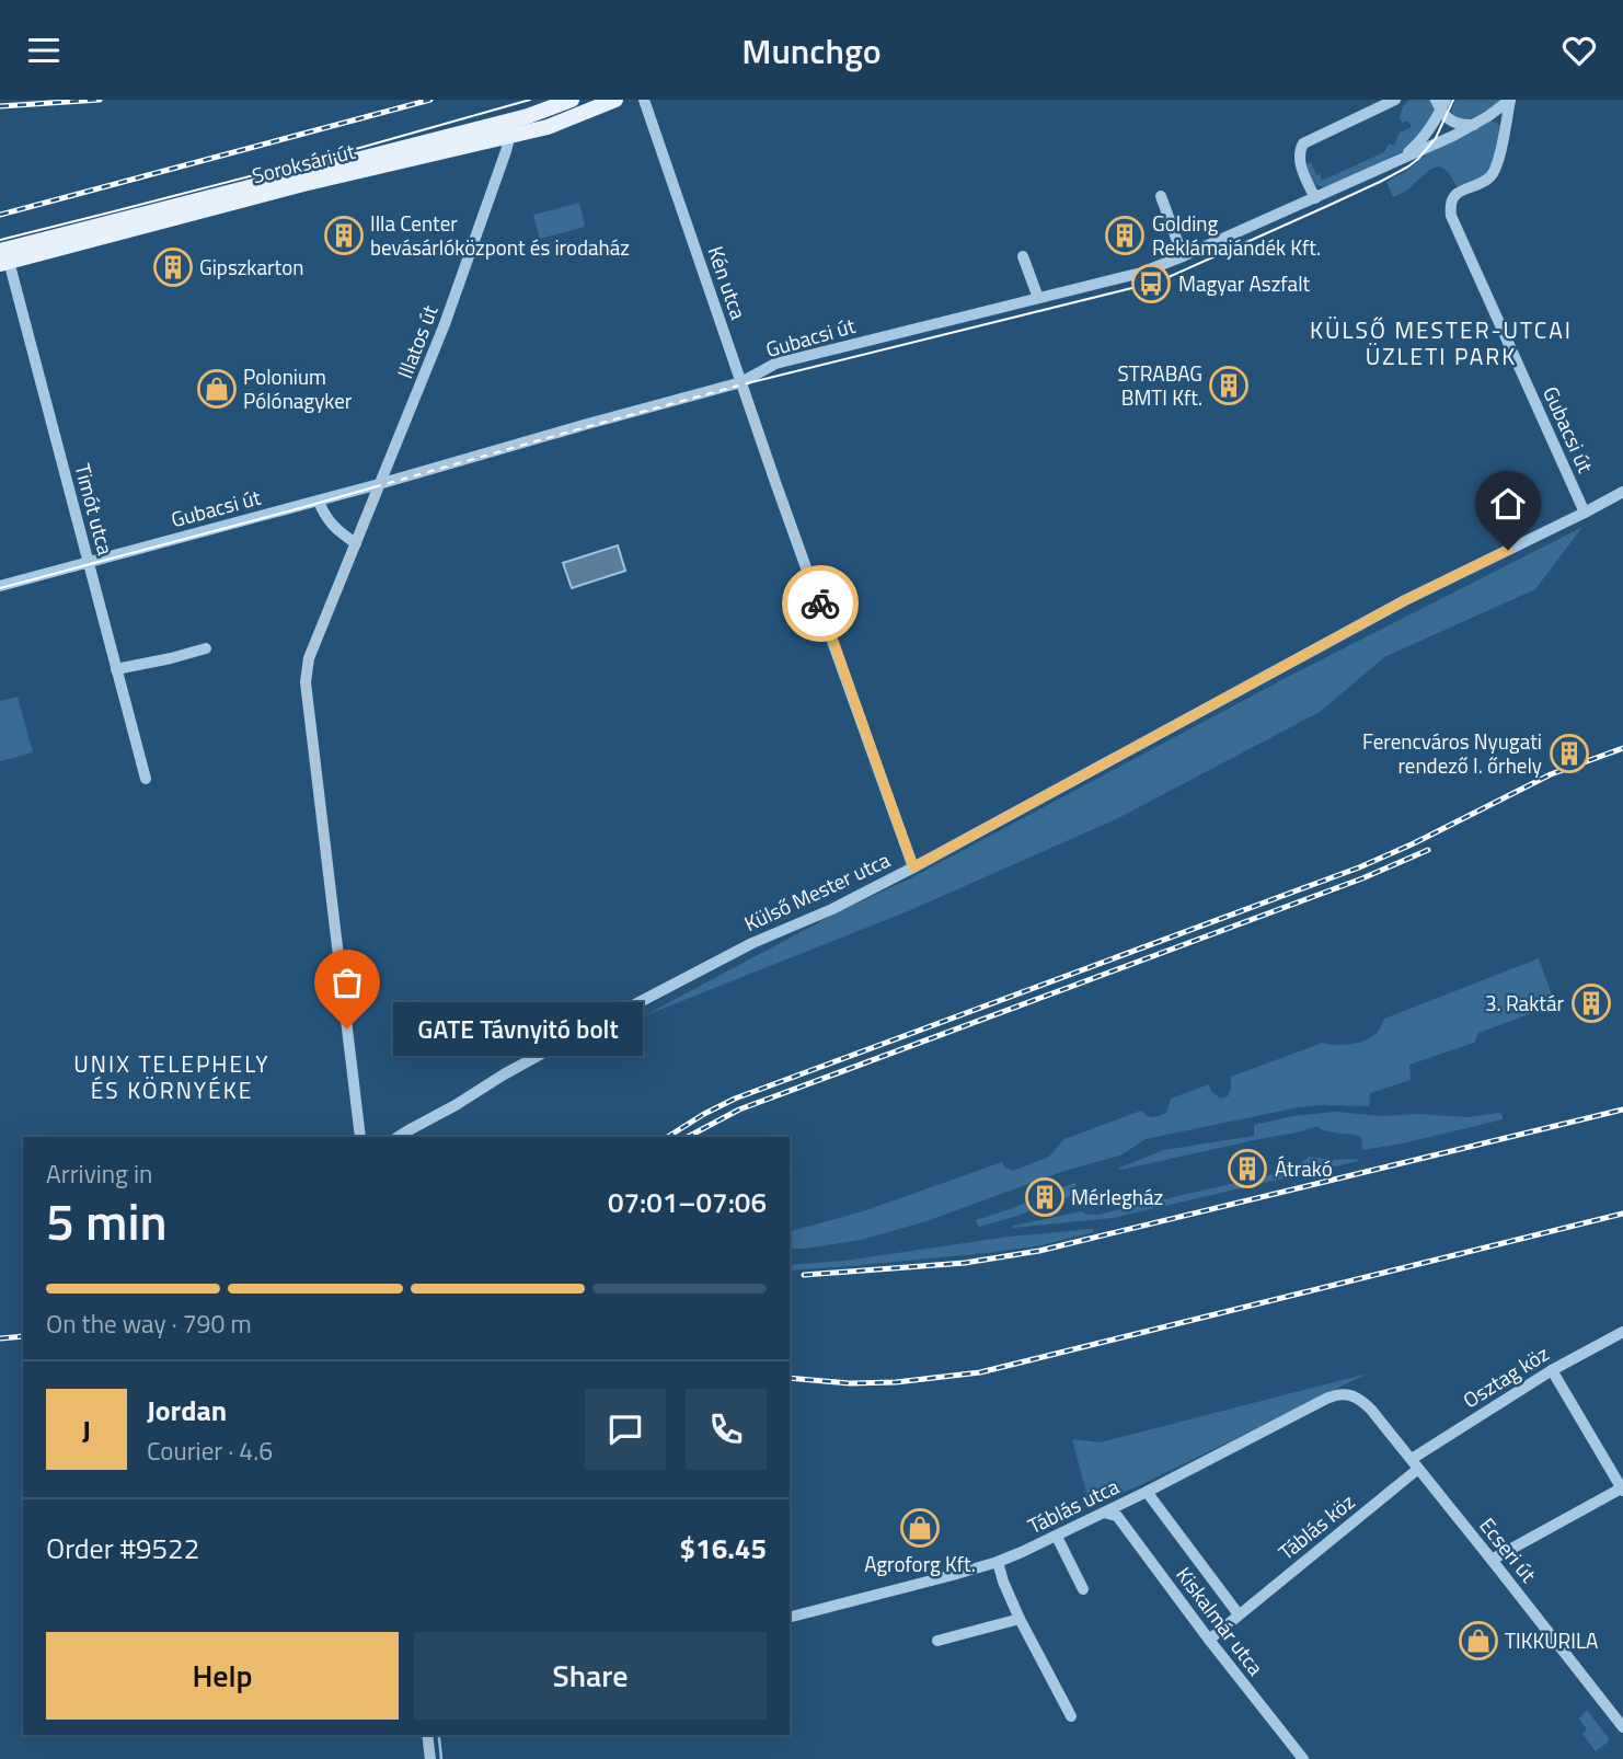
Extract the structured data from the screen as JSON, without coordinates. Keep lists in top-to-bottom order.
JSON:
{
  "streets": {
    "main road": ["Soroksári út"],
    "street": [
      "Kén utca",
      "Gubacsi út",
      "Illatos út",
      "Timót utca",
      "Külső Mester utca",
      "Osztag köz",
      "Táblás utca",
      "Táblás köz",
      "Ecseri út",
      "Kiskalmár utca"
    ]
  },
  "crossings": [
    ["Soroksári út", "Illatos út"],
    ["Soroksári út", "Timót utca"],
    ["Kén utca", "Gubacsi út"],
    ["Kén utca", "Külső Mester utca"],
    ["Gubacsi út", "Illatos út"],
    ["Gubacsi út", "Timót utca"],
    ["Gubacsi út", "Külső Mester utca"],
    ["Osztag köz", "Táblás köz"],
    ["Osztag köz", "Ecseri út"],
    ["Táblás utca", "Ecseri út"],
    ["Táblás utca", "Kiskalmár utca"],
    ["Táblás köz", "Ecseri út"],
    ["Táblás köz", "Kiskalmár utca"]
  ],
  "districts": ["KÜLSŐ MESTER-UTCAI ÜZLETI PARK", "UNIX TELEPHELY ÉS KÖRNYÉKE"],
  "places": {
    "building": [
      "Illa Center bevásárlóközpont és irodaház",
      "Golding Reklámajándék Kft.",
      "Gipszkarton",
      "STRABAG BMTI Kft.",
      "Ferencváros Nyugati rendező I. őrhely",
      "3. Raktár",
      "Átrakó",
      "Mérlegház"
    ],
    "bus stop": ["Magyar Aszfalt"],
    "shop": ["Polonium Pólónagyker", "Agroforg Kft.", "TIKKURILA"],
    "other": ["GATE Távnyitó bolt"]
  },
  "page": {
    "header": "Munchgo",
    "bubble": "GATE Távnyitó bolt",
    "heading": ["5 min", "Arriving in", "07:01–07:06"],
    "panel": [
      "Jordan",
      "Courier · 4.6",
      "Order #9522",
      "$16.45"
    ],
    "bar": "On the way · 790 m",
    "round": "J",
    "buttons": ["Help", "Share"]
  }
}
